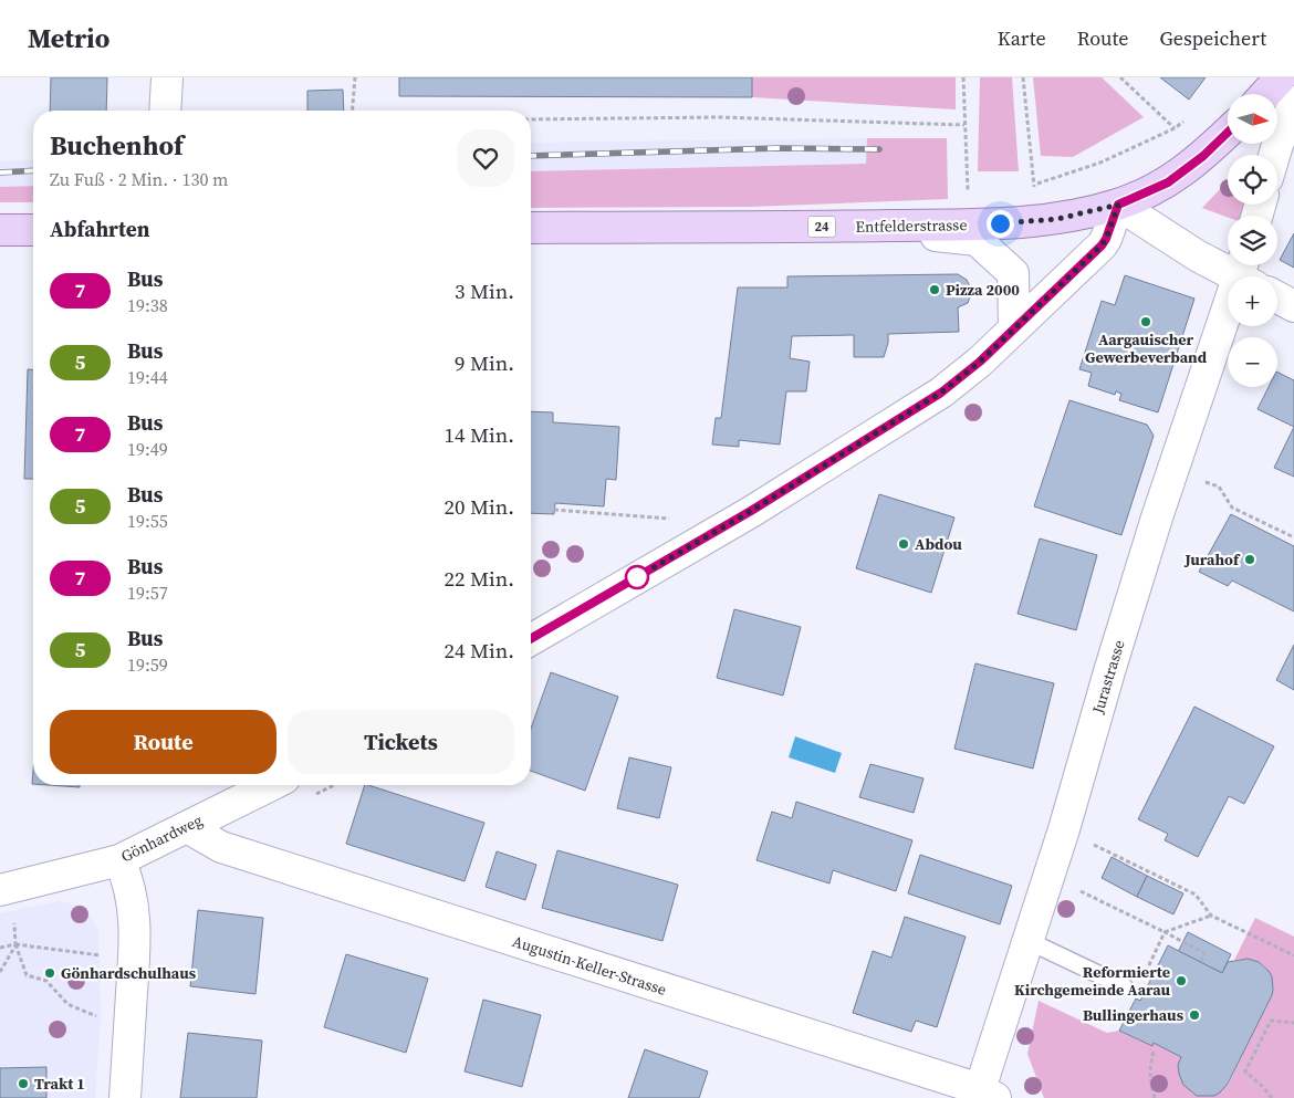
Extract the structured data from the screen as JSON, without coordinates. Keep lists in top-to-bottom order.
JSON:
{
  "streets": {
    "main road": ["Entfelderstrasse", "24"],
    "street": ["Jurastrasse", "Gönhardweg", "Augustin-Keller-Strasse"]
  },
  "crossings": [
    ["Jurastrasse", "Augustin-Keller-Strasse"],
    ["Gönhardweg", "Augustin-Keller-Strasse"]
  ],
  "places": [
    "Pizza 2000",
    "Aargauischer Gewerbeverband",
    "Abdou",
    "Jurahof",
    "Gönhardschulhaus",
    "Reformierte Kirchgemeinde Aarau",
    "Bullingerhaus",
    "Trakt 1"
  ],
  "lines": ["bus line 7"],
  "north": "right",
  "page": {
    "header": "Metrio",
    "nav": ["Karte", "Route", "Gespeichert"],
    "map_buttons": ["+", "−"],
    "heading": [
      ["Buchenhof", "Zu Fuß · 2 Min. · 130 m"],
      "Abfahrten"
    ],
    "list": [
      {
        "mark": "7",
        "name": "Bus",
        "note": "19:38",
        "value": "3 Min."
      },
      {
        "mark": "5",
        "name": "Bus",
        "note": "19:44",
        "value": "9 Min."
      },
      {
        "mark": "7",
        "name": "Bus",
        "note": "19:49",
        "value": "14 Min."
      },
      {
        "mark": "5",
        "name": "Bus",
        "note": "19:55",
        "value": "20 Min."
      },
      {
        "mark": "7",
        "name": "Bus",
        "note": "19:57",
        "value": "22 Min."
      },
      {
        "mark": "5",
        "name": "Bus",
        "note": "19:59",
        "value": "24 Min."
      }
    ],
    "buttons": ["Route", "Tickets"]
  }
}
